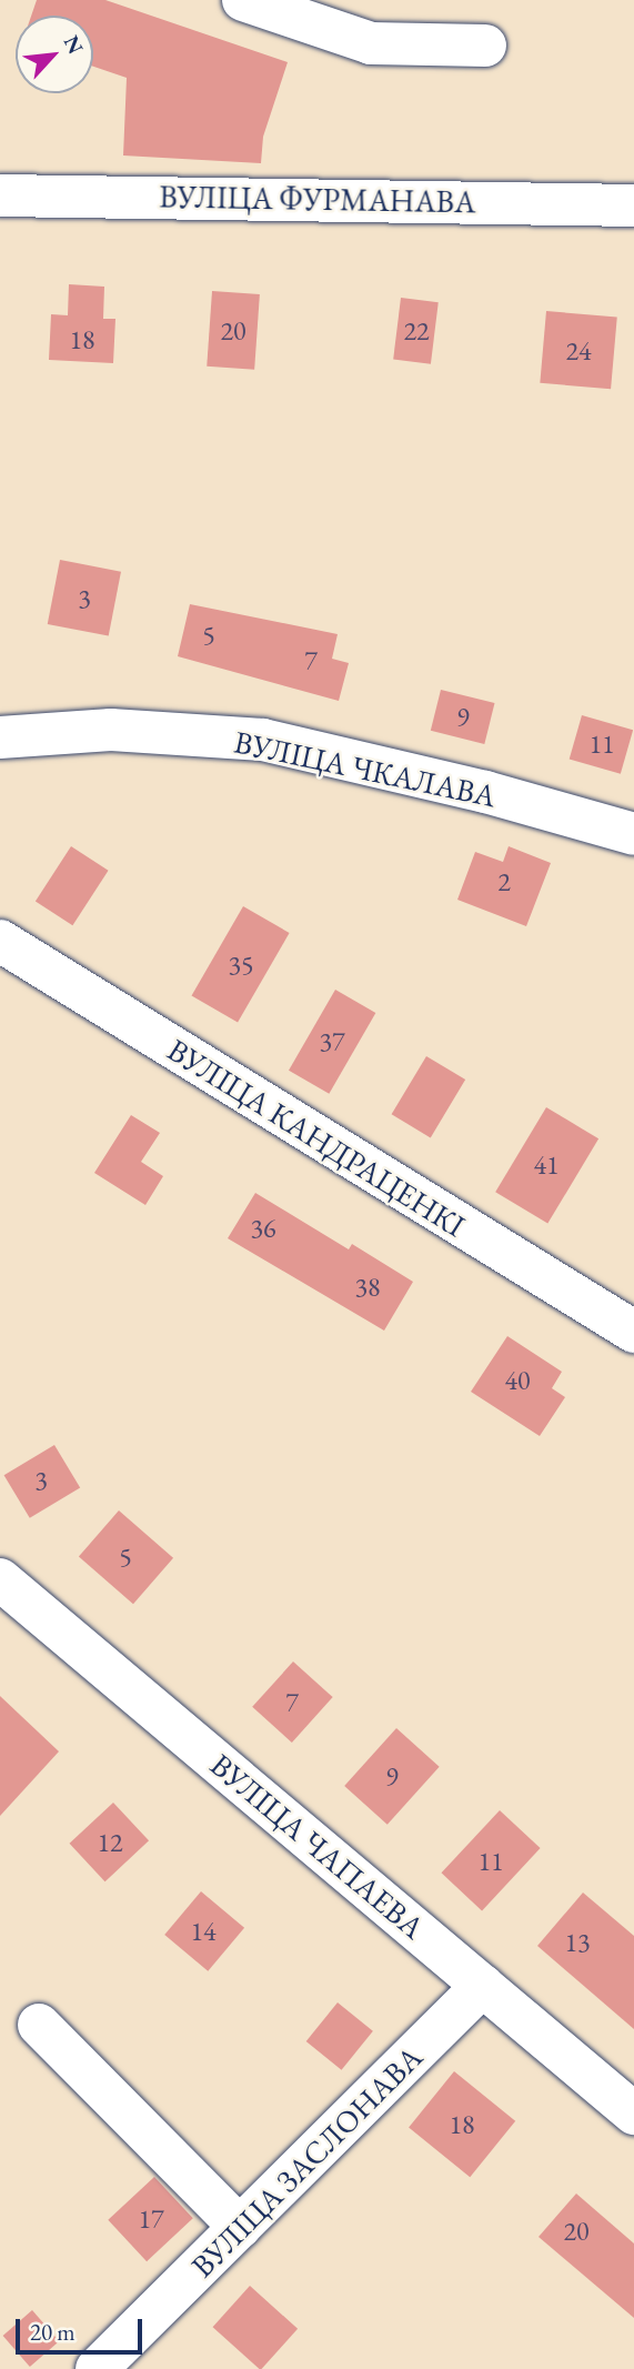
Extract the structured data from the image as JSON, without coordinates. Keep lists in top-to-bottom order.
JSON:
{
  "streets": {
    "street": [
      "ВУЛІЦА ФУРМАНАВА",
      "ВУЛІЦА ЧКАЛАВА",
      "ВУЛІЦА КАНДРАЦЕНКІ",
      "ВУЛІЦА ЧАПАЕВА",
      "ВУЛІЦА ЗАСЛОНАВА"
    ]
  },
  "crossings": [
    ["ВУЛІЦА ЧАПАЕВА", "ВУЛІЦА ЗАСЛОНАВА"]
  ],
  "house_numbers": [
    "20",
    "22",
    "18",
    "24",
    "3",
    "5",
    "7",
    "9",
    "11",
    "2",
    "35",
    "37",
    "41",
    "36",
    "38",
    "40",
    "3",
    "5",
    "7",
    "9",
    "12",
    "11",
    "14",
    "13",
    "18",
    "17",
    "20"
  ],
  "scale_bar": "20 m",
  "north": "top right"
}
